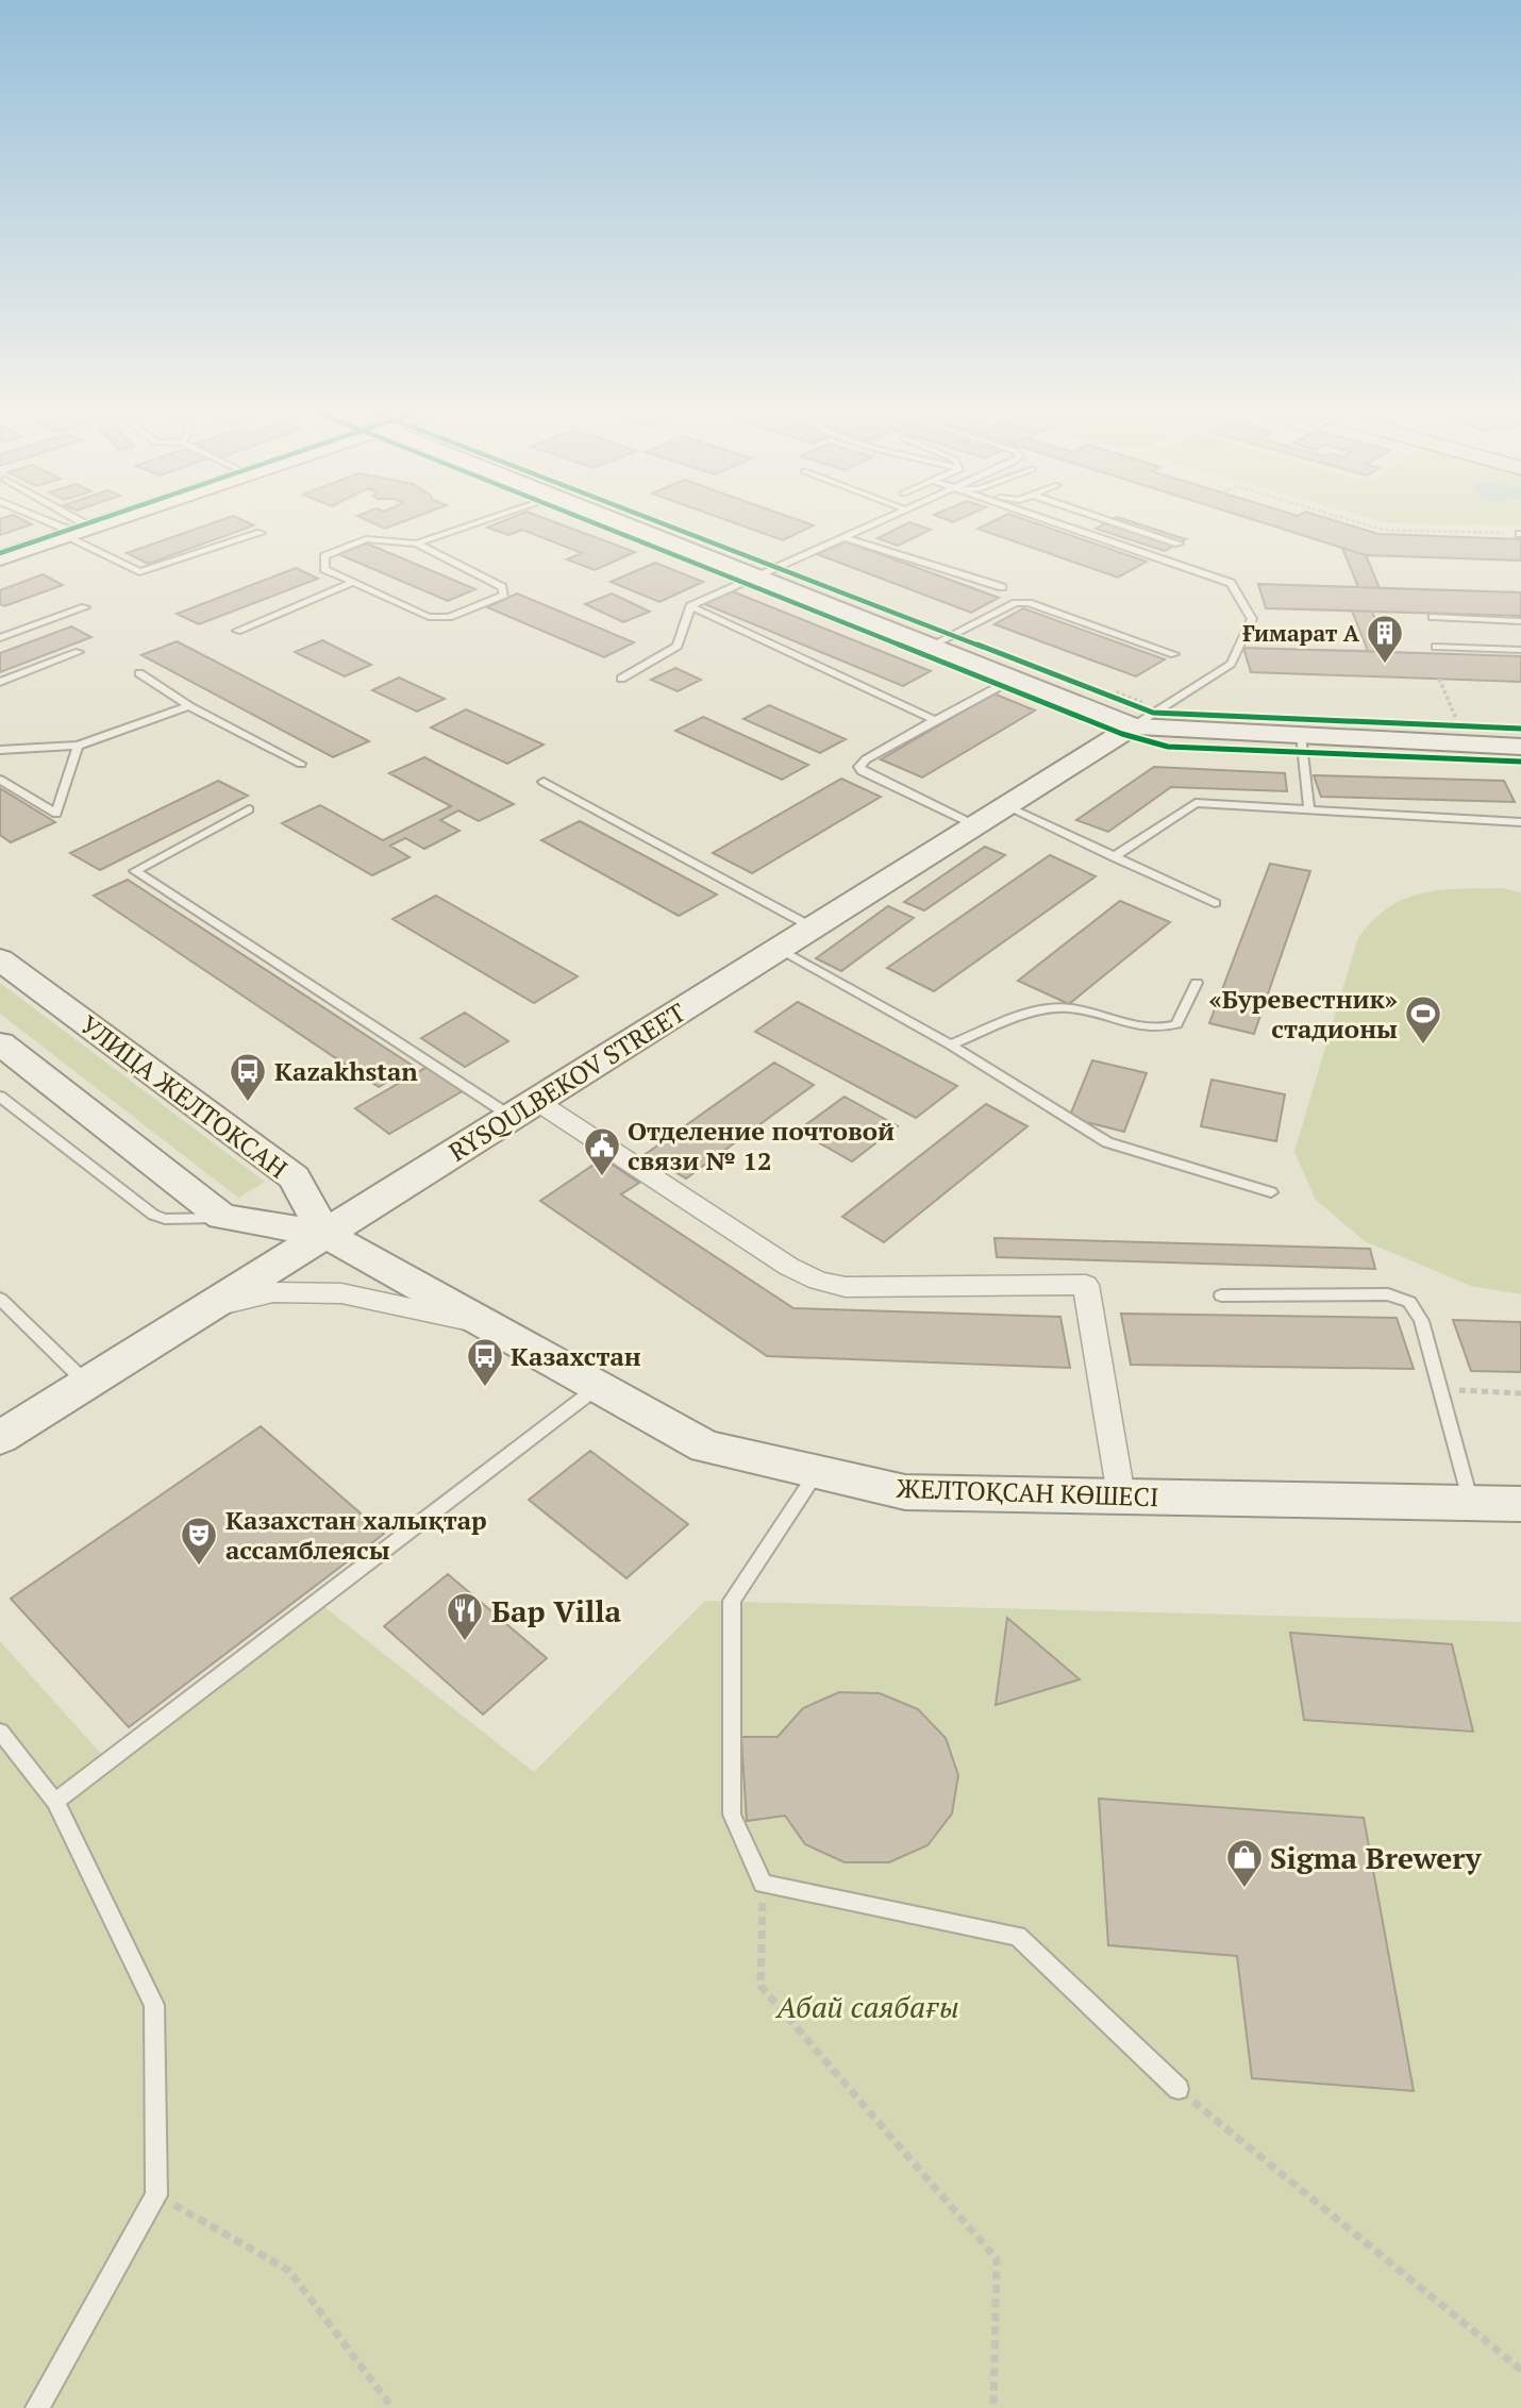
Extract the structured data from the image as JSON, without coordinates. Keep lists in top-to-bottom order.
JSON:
{
  "streets": {
    "street": ["RYSQULBEKOV STREET", "УЛИЦА ЖЕЛТОКСАН", "ЖЕЛТОҚСАН КӨШЕСІ"]
  },
  "crossings": [
    ["RYSQULBEKOV STREET", "УЛИЦА ЖЕЛТОКСАН"],
    ["RYSQULBEKOV STREET", "ЖЕЛТОҚСАН КӨШЕСІ"],
    ["УЛИЦА ЖЕЛТОКСАН", "ЖЕЛТОҚСАН КӨШЕСІ"]
  ],
  "parks": ["Абай саябағы"],
  "places": {
    "building": ["Ғимарат А"],
    "sports": ["«Буревестник» стадионы"],
    "bus stop": ["Kazakhstan", "Казахстан"],
    "public building": ["Отделение почтовой связи № 12"],
    "theatre": ["Казахстан халықтар ассамблеясы"],
    "restaurant": ["Бар Villa"],
    "shop": ["Sigma Brewery"]
  }
}
